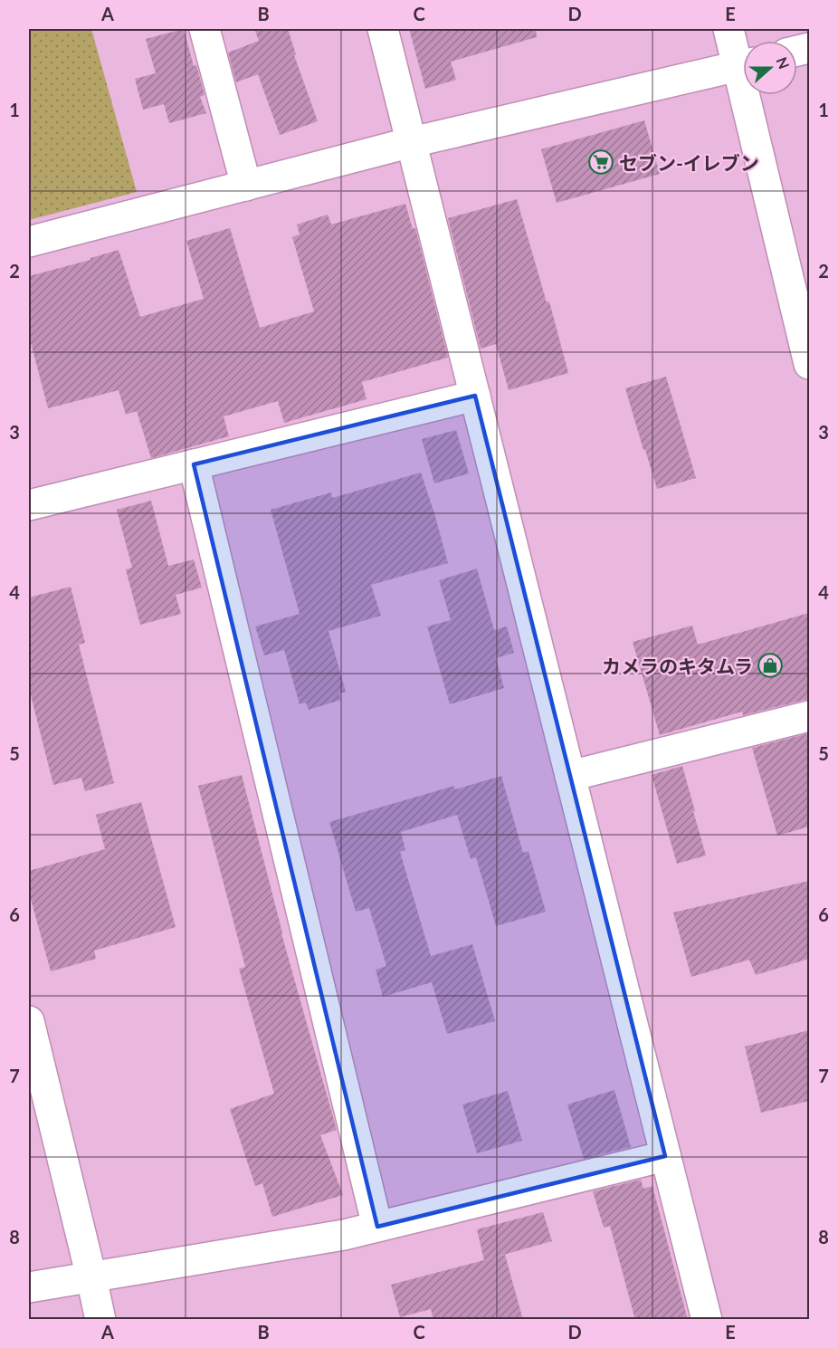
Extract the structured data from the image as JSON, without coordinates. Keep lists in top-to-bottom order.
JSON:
{
  "places": {
    "supermarket": ["セブン-イレブン"],
    "shop": ["カメラのキタムラ"]
  },
  "north": "right",
  "grid": {
    "columns": [
      "A",
      "B",
      "C",
      "D",
      "E"
    ],
    "rows": [
      "1",
      "2",
      "3",
      "4",
      "5",
      "6",
      "7",
      "8"
    ]
  }
}
